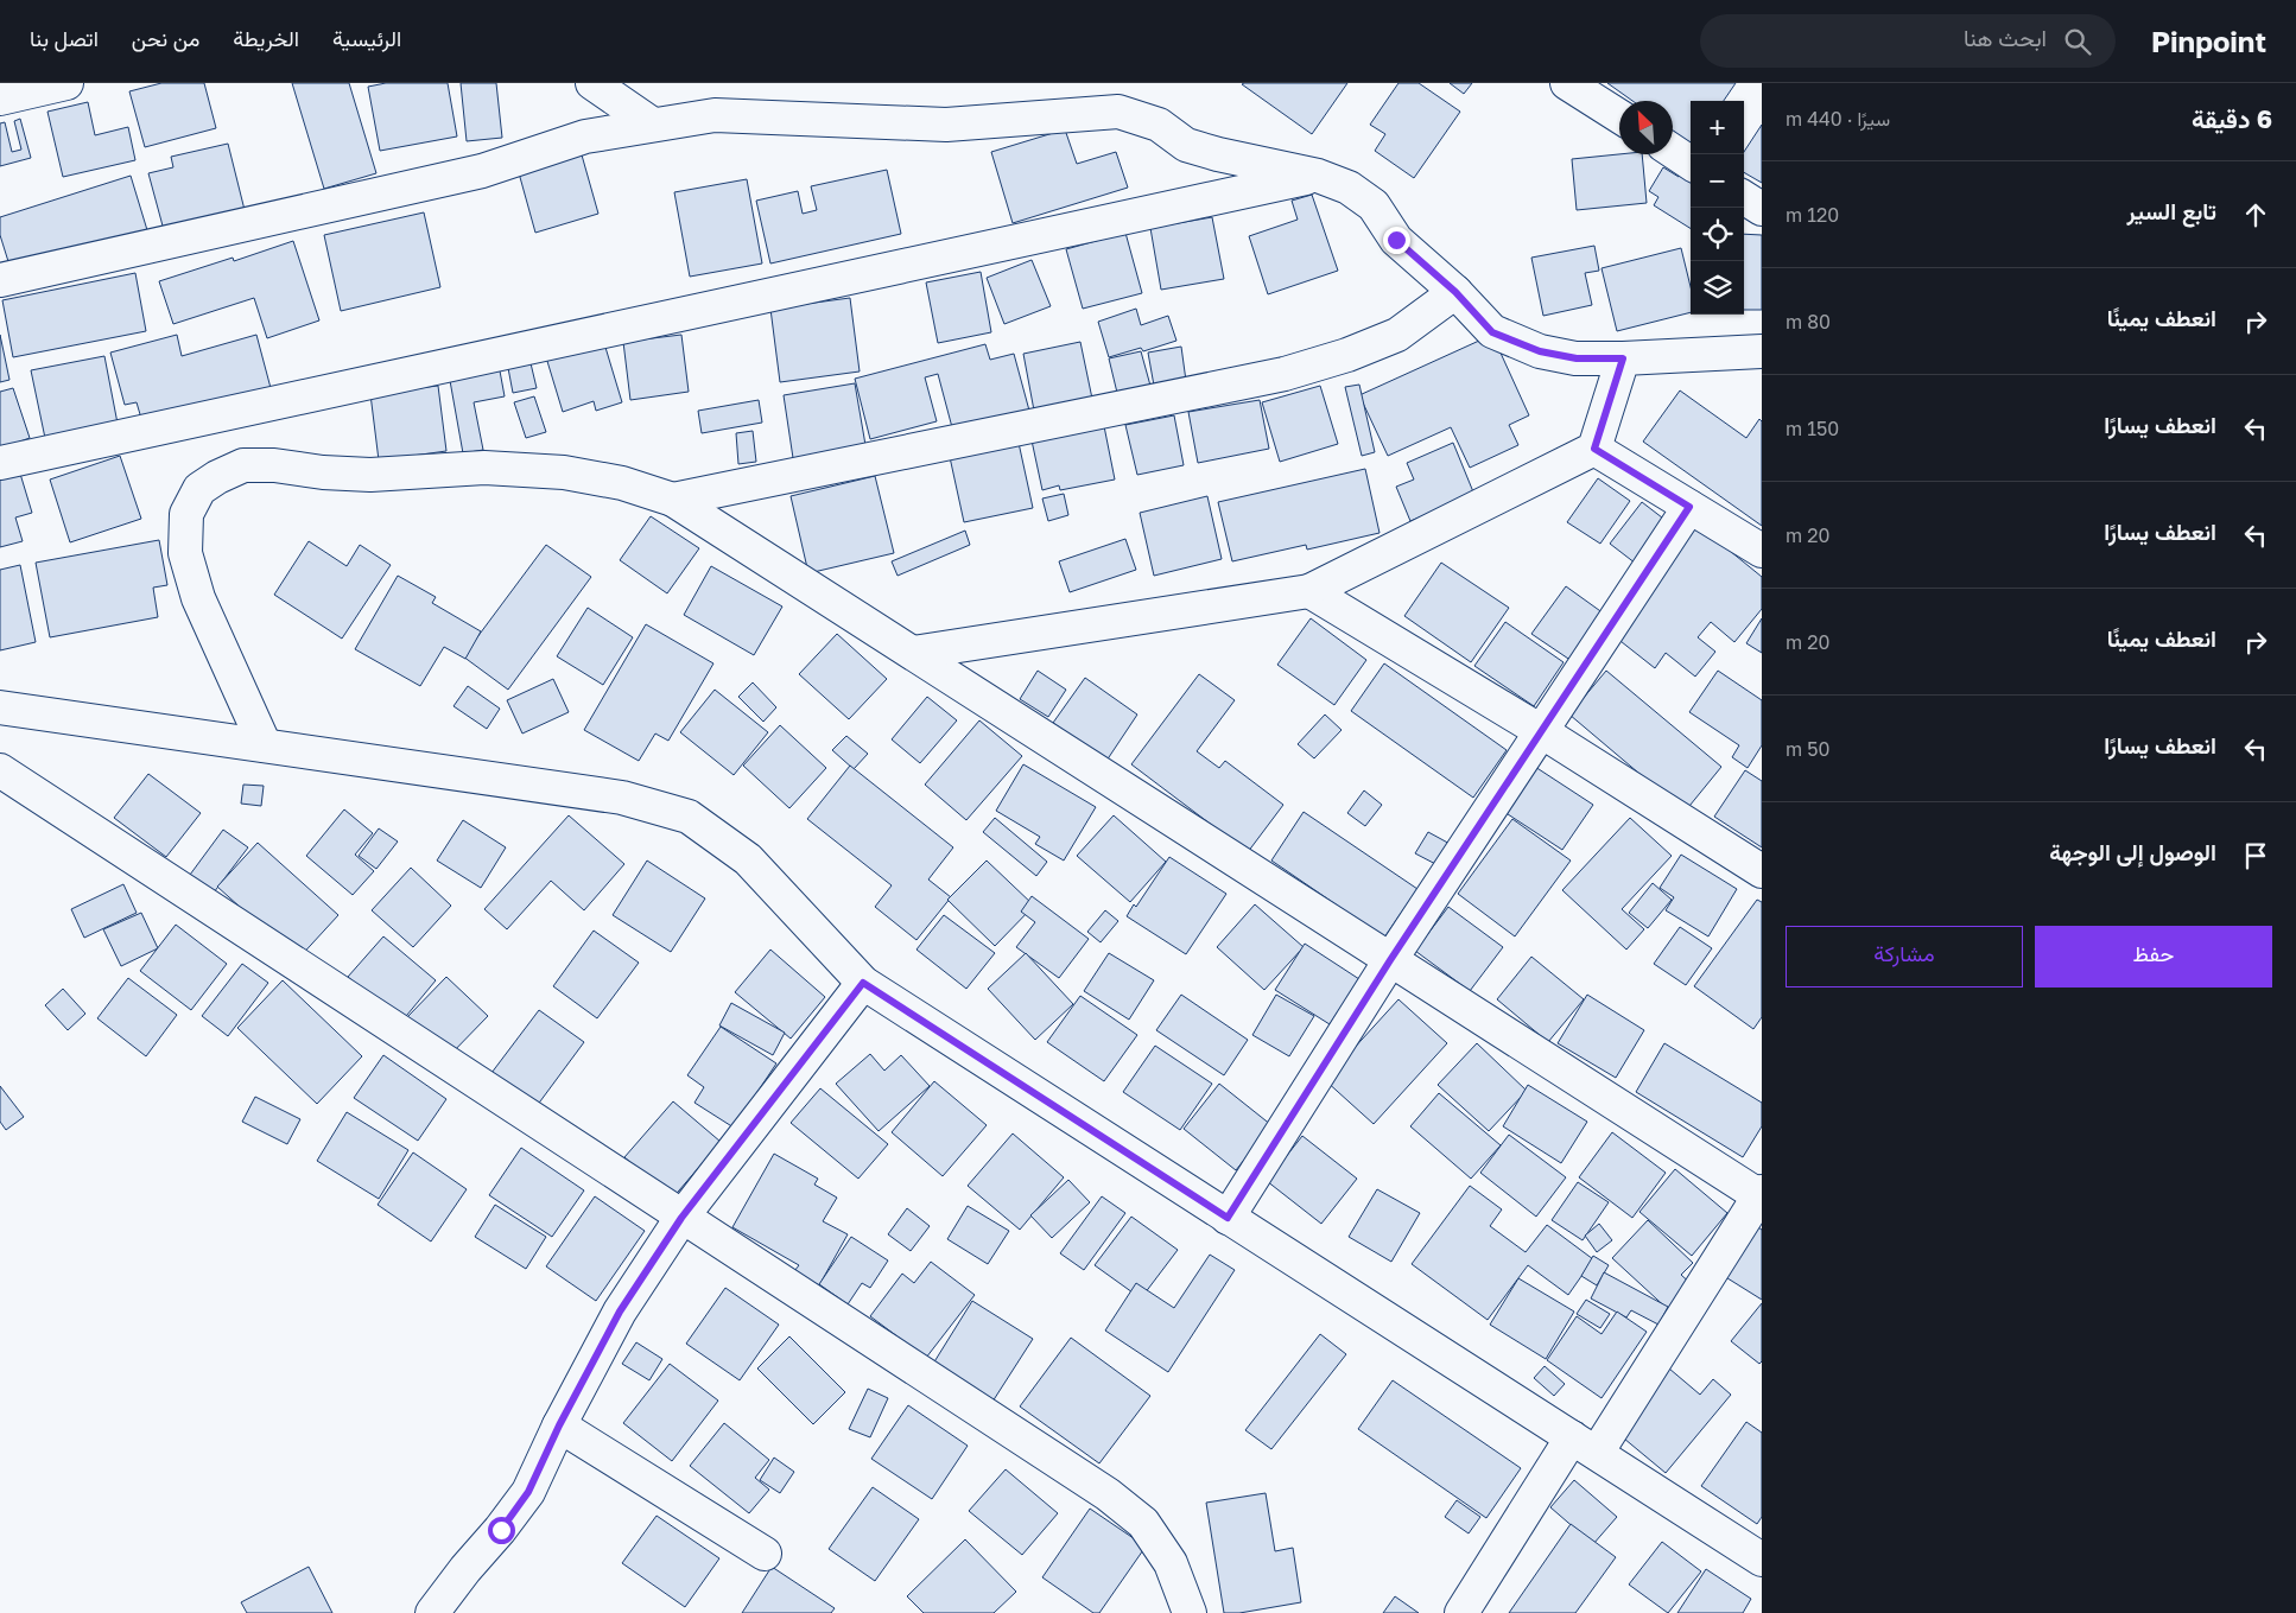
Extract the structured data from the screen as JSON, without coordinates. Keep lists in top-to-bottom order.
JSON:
{
  "north": "top left",
  "page": {
    "header": "Pinpoint",
    "search": "ابحث هنا",
    "nav": [
      "الرئيسية",
      "الخريطة",
      "من نحن",
      "اتصل بنا"
    ],
    "heading": ["6 دقيقة", "سيرًا · 440 m"],
    "map_buttons": ["+", "−"],
    "list": [
      ["تابع السير", "120 m"],
      ["انعطف يمينًا", "80 m"],
      ["انعطف يسارًا", "150 m"],
      ["انعطف يسارًا", "20 m"],
      ["انعطف يمينًا", "20 m"],
      ["انعطف يسارًا", "50 m"],
      "الوصول إلى الوجهة"
    ],
    "buttons": ["حفظ", "مشاركة"]
  }
}
